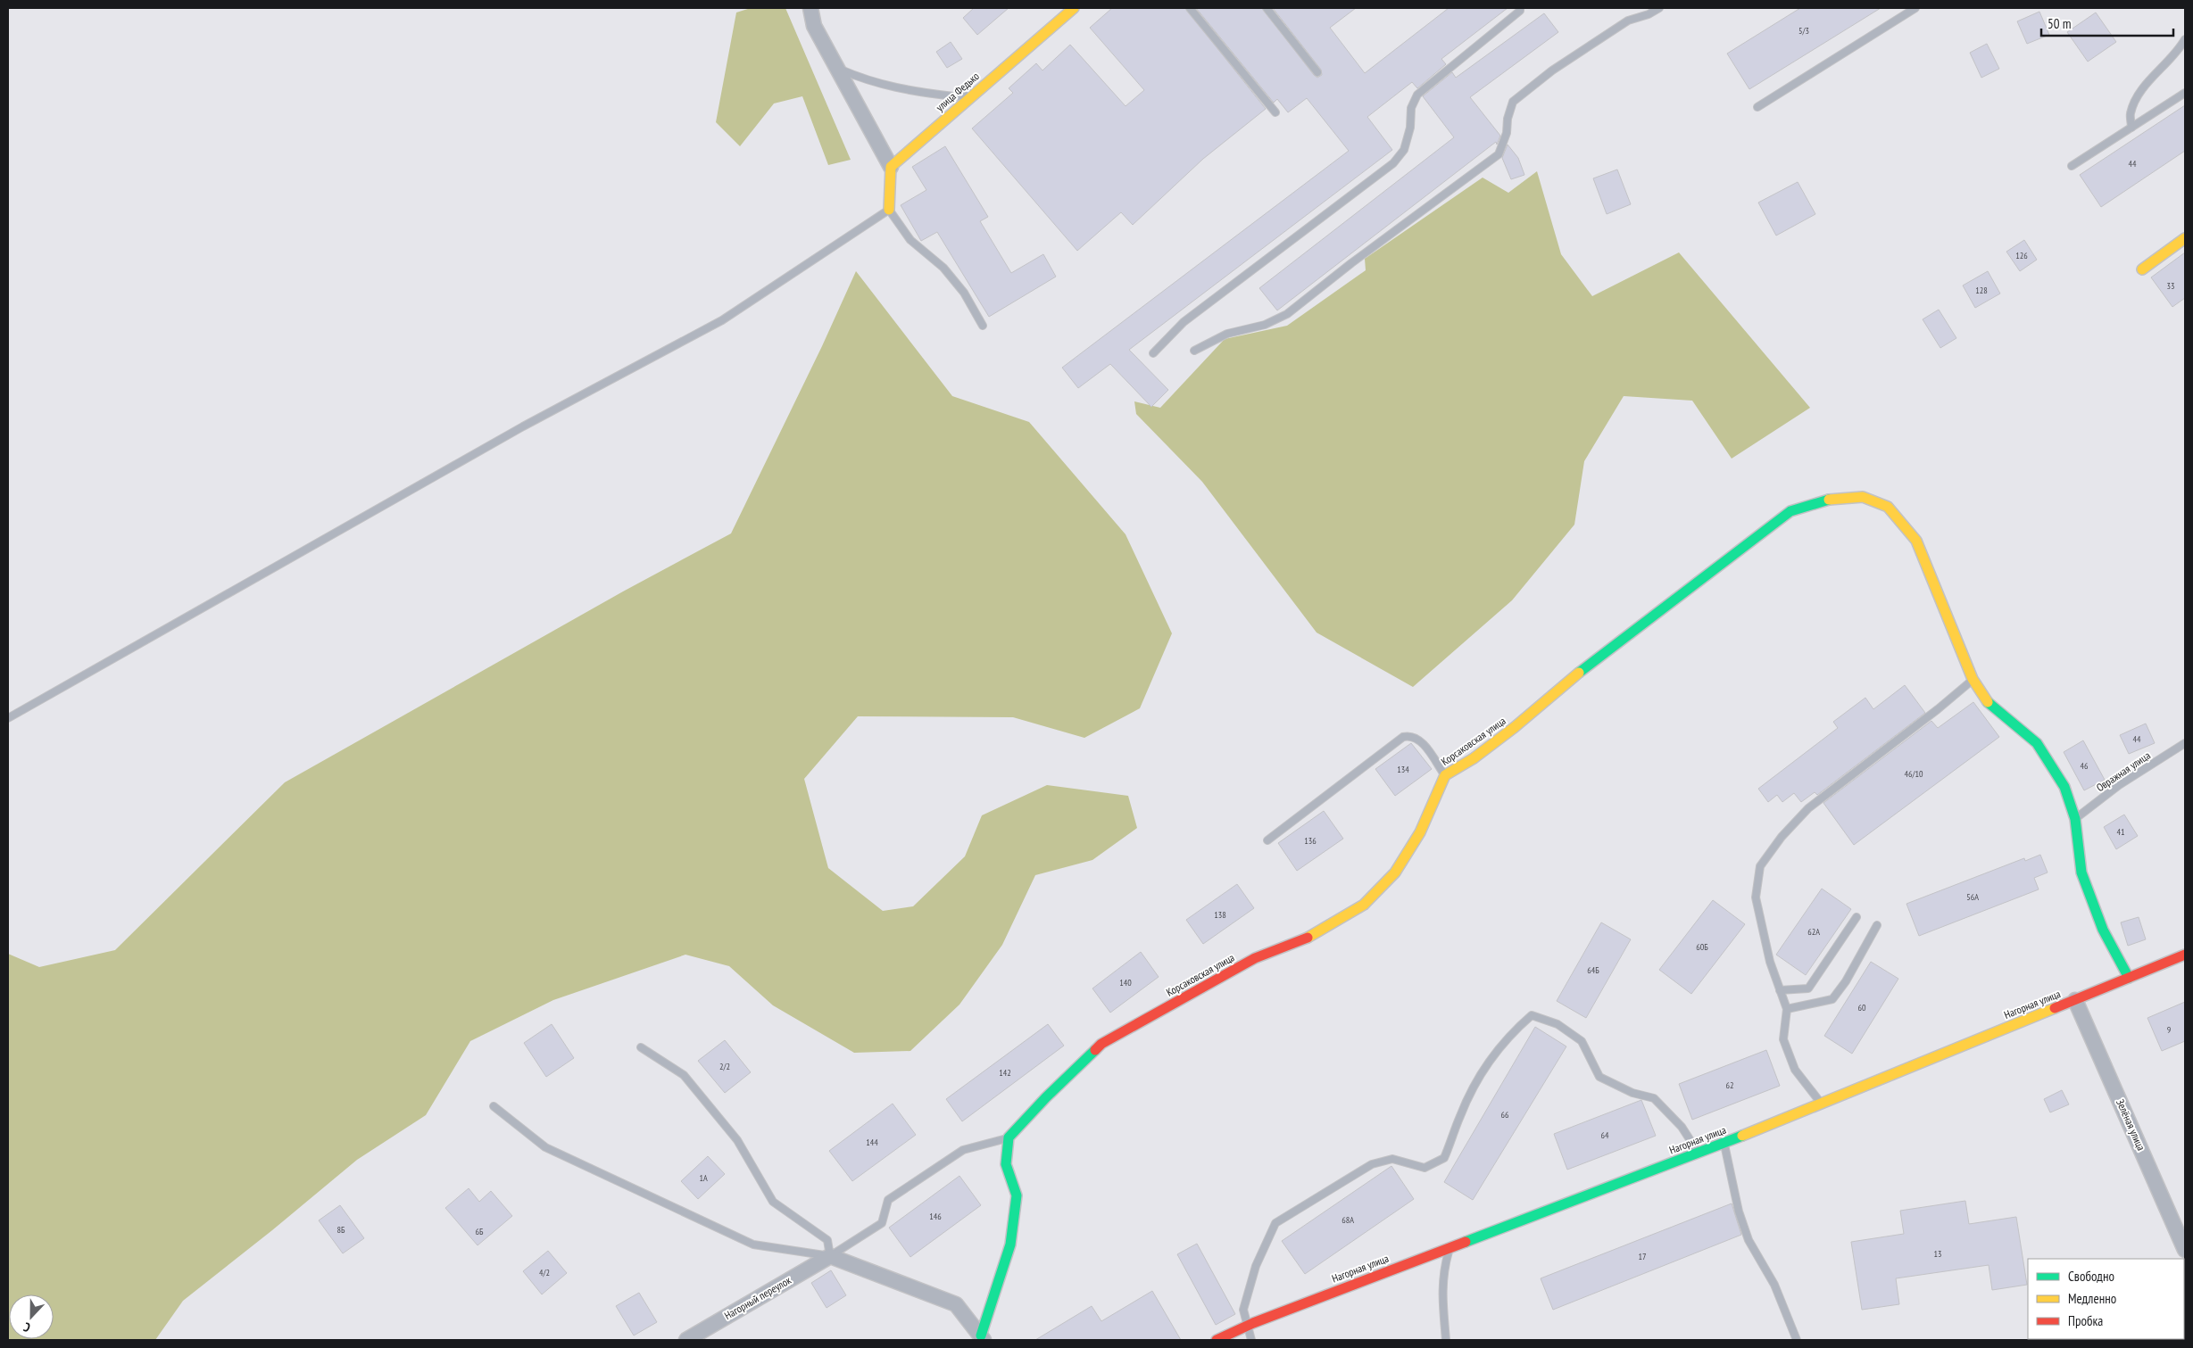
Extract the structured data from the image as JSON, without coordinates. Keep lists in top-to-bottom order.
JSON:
{
  "streets": {
    "street": [
      "улица Федько",
      "Корсаковская улица",
      "Нагорная улица",
      "Зелёная улица",
      "Нагорный переулок"
    ],
    "lane": ["Овражная улица"]
  },
  "crossings": [
    ["Нагорная улица", "Зелёная улица"]
  ],
  "house_numbers": [
    "5/3",
    "44",
    "126",
    "33",
    "128",
    "44",
    "46",
    "134",
    "46/10",
    "41",
    "136",
    "56А",
    "138",
    "62А",
    "60Б",
    "64Б",
    "140",
    "60",
    "9",
    "2/2",
    "142",
    "62",
    "66",
    "64",
    "144",
    "1А",
    "146",
    "68А",
    "8Б",
    "6Б",
    "13",
    "17",
    "4/2"
  ],
  "legend": ["Свободно", "Медленно", "Пробка"],
  "scale_bar": "50 m",
  "north": "bottom"
}
